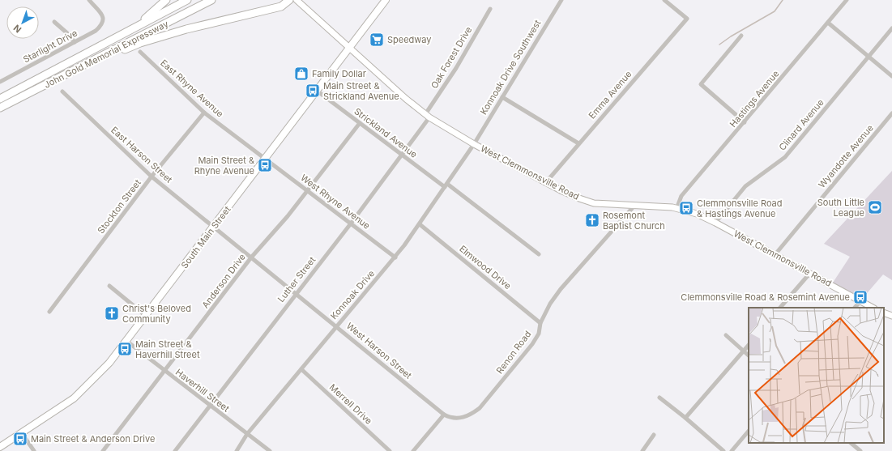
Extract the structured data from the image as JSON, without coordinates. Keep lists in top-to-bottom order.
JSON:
{
  "streets": {
    "highway": ["John Gold Memorial Expressway"],
    "main road": ["West Clemmonsville Road", "South Main Street"],
    "street": [
      "Starlight Drive",
      "Oak Forest Drive",
      "Konnoak Drive Southwest",
      "East Rhyne Avenue",
      "Emma Avenue",
      "Hastings Avenue",
      "Clinard Avenue",
      "Strickland Avenue",
      "East Harson Street",
      "Wyandotte Avenue",
      "West Rhyne Avenue",
      "Stockton Street",
      "Elmwood Drive",
      "Luther Street",
      "Anderson Drive",
      "Konnoak Drive",
      "West Harson Street",
      "Renon Road",
      "Haverhill Street",
      "Merrell Drive"
    ]
  },
  "crossings": [
    ["Oak Forest Drive", "West Clemmonsville Road"],
    ["Oak Forest Drive", "Luther Street"],
    ["Konnoak Drive Southwest", "West Clemmonsville Road"],
    ["Konnoak Drive Southwest", "Konnoak Drive"],
    ["East Rhyne Avenue", "West Rhyne Avenue"],
    ["East Rhyne Avenue", "Stockton Street"],
    ["East Rhyne Avenue", "South Main Street"],
    ["Emma Avenue", "West Clemmonsville Road"],
    ["Hastings Avenue", "West Clemmonsville Road"],
    ["Clinard Avenue", "West Clemmonsville Road"],
    ["Strickland Avenue", "South Main Street"],
    ["Strickland Avenue", "Luther Street"],
    ["Strickland Avenue", "Anderson Drive"],
    ["Strickland Avenue", "Konnoak Drive"],
    ["East Harson Street", "Stockton Street"],
    ["East Harson Street", "South Main Street"],
    ["East Harson Street", "West Harson Street"],
    ["Wyandotte Avenue", "West Clemmonsville Road"],
    ["West Clemmonsville Road", "South Main Street"],
    ["West Clemmonsville Road", "Luther Street"],
    ["West Clemmonsville Road", "Konnoak Drive"],
    ["West Clemmonsville Road", "Renon Road"],
    ["West Rhyne Avenue", "South Main Street"],
    ["West Rhyne Avenue", "Luther Street"],
    ["West Rhyne Avenue", "Anderson Drive"],
    ["West Rhyne Avenue", "Konnoak Drive"],
    ["South Main Street", "West Harson Street"],
    ["South Main Street", "Haverhill Street"],
    ["Elmwood Drive", "Konnoak Drive"],
    ["Elmwood Drive", "Renon Road"],
    ["Luther Street", "West Harson Street"],
    ["Luther Street", "Haverhill Street"],
    ["Anderson Drive", "West Harson Street"],
    ["Anderson Drive", "Haverhill Street"],
    ["Konnoak Drive", "West Harson Street"],
    ["Konnoak Drive", "Haverhill Street"],
    ["Konnoak Drive", "Merrell Drive"],
    ["West Harson Street", "Renon Road"]
  ],
  "places": {
    "supermarket": ["Speedway"],
    "shop": ["Family Dollar"],
    "bus stop": [
      "Main Street & Strickland Avenue",
      "Main Street & Rhyne Avenue",
      "Clemmonsville Road & Hastings Avenue",
      "Clemmonsville Road & Rosemint Avenue",
      "Main Street & Haverhill Street",
      "Main Street & Anderson Drive"
    ],
    "sports": ["South Little League"],
    "church": ["Rosemont Baptist Church", "Christ's Beloved Community"]
  },
  "north": "bottom left"
}
